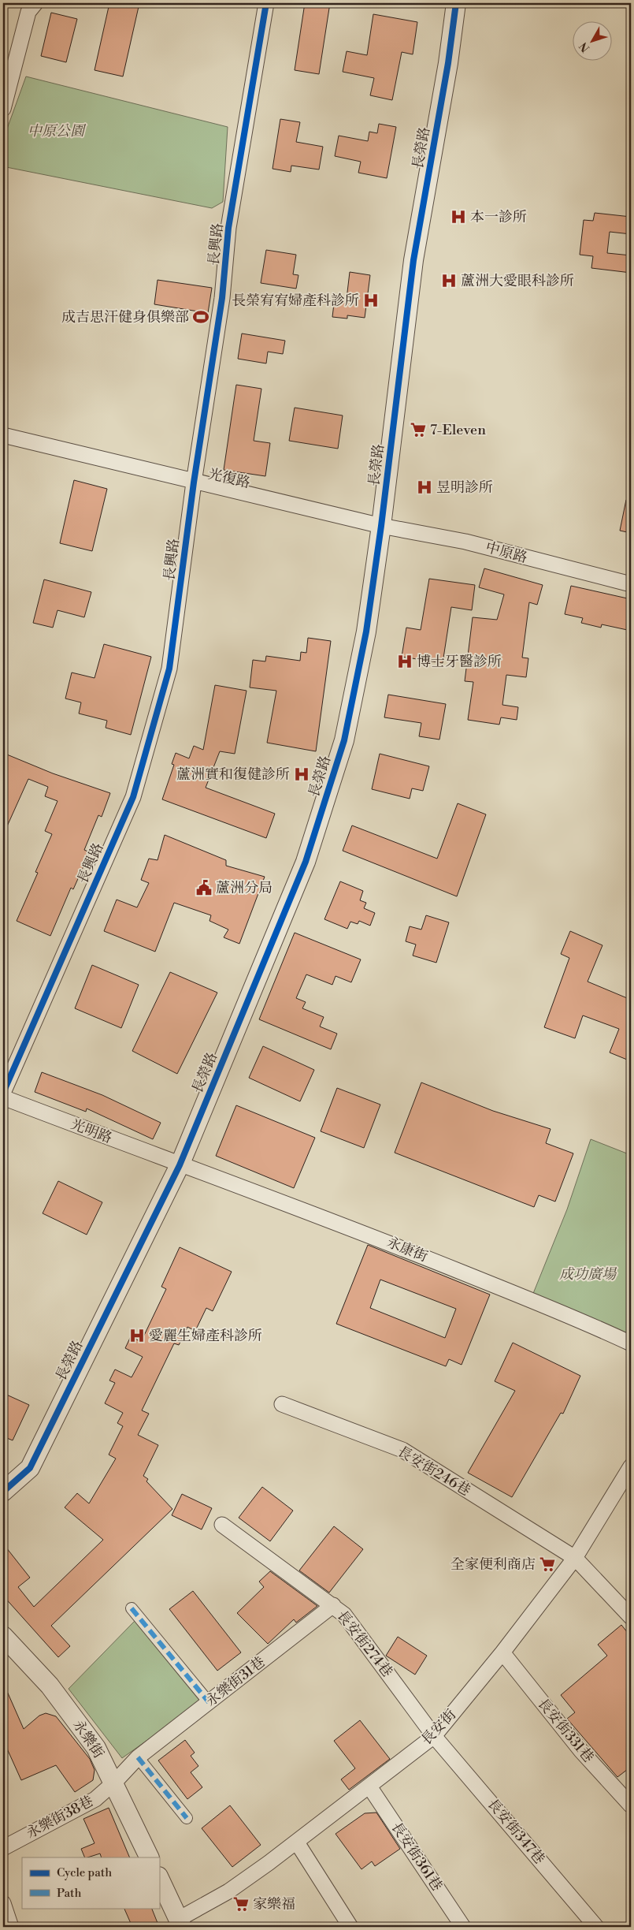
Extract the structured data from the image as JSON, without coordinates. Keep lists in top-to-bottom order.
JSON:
{
  "streets": {
    "street": [
      "長榮路",
      "長興路",
      "光復路",
      "中原路",
      "光明路",
      "永康街",
      "長安街246巷",
      "長安街274巷",
      "永樂街31巷",
      "長安街",
      "長安街331巷",
      "永樂街",
      "永樂街38巷",
      "長安街347巷",
      "長安街361巷"
    ]
  },
  "crossings": [
    ["長榮路", "光復路"],
    ["長榮路", "中原路"],
    ["長榮路", "光明路"],
    ["長榮路", "永康街"],
    ["長興路", "光復路"],
    ["光復路", "中原路"],
    ["光明路", "永康街"],
    ["長安街246巷", "長安街"],
    ["長安街274巷", "永樂街31巷"],
    ["長安街274巷", "長安街"],
    ["長安街274巷", "長安街347巷"],
    ["永樂街31巷", "永樂街"],
    ["永樂街31巷", "永樂街38巷"],
    ["長安街", "長安街331巷"],
    ["長安街", "長安街347巷"],
    ["長安街", "長安街361巷"],
    ["永樂街", "永樂街38巷"]
  ],
  "parks": ["中原公園", "成功廣場"],
  "places": {
    "hospital": [
      "本一診所",
      "蘆洲大愛眼科診所",
      "長榮宥宥婦產科診所",
      "昱明診所",
      "博士牙醫診所",
      "蘆洲實和復健診所",
      "愛麗生婦產科診所"
    ],
    "sports": ["成吉思汗健身俱樂部"],
    "supermarket": ["7-Eleven", "全家便利商店", "家樂福"],
    "public building": ["蘆洲分局"]
  },
  "legend": ["Cycle path", "Path"],
  "north": "bottom left"
}
